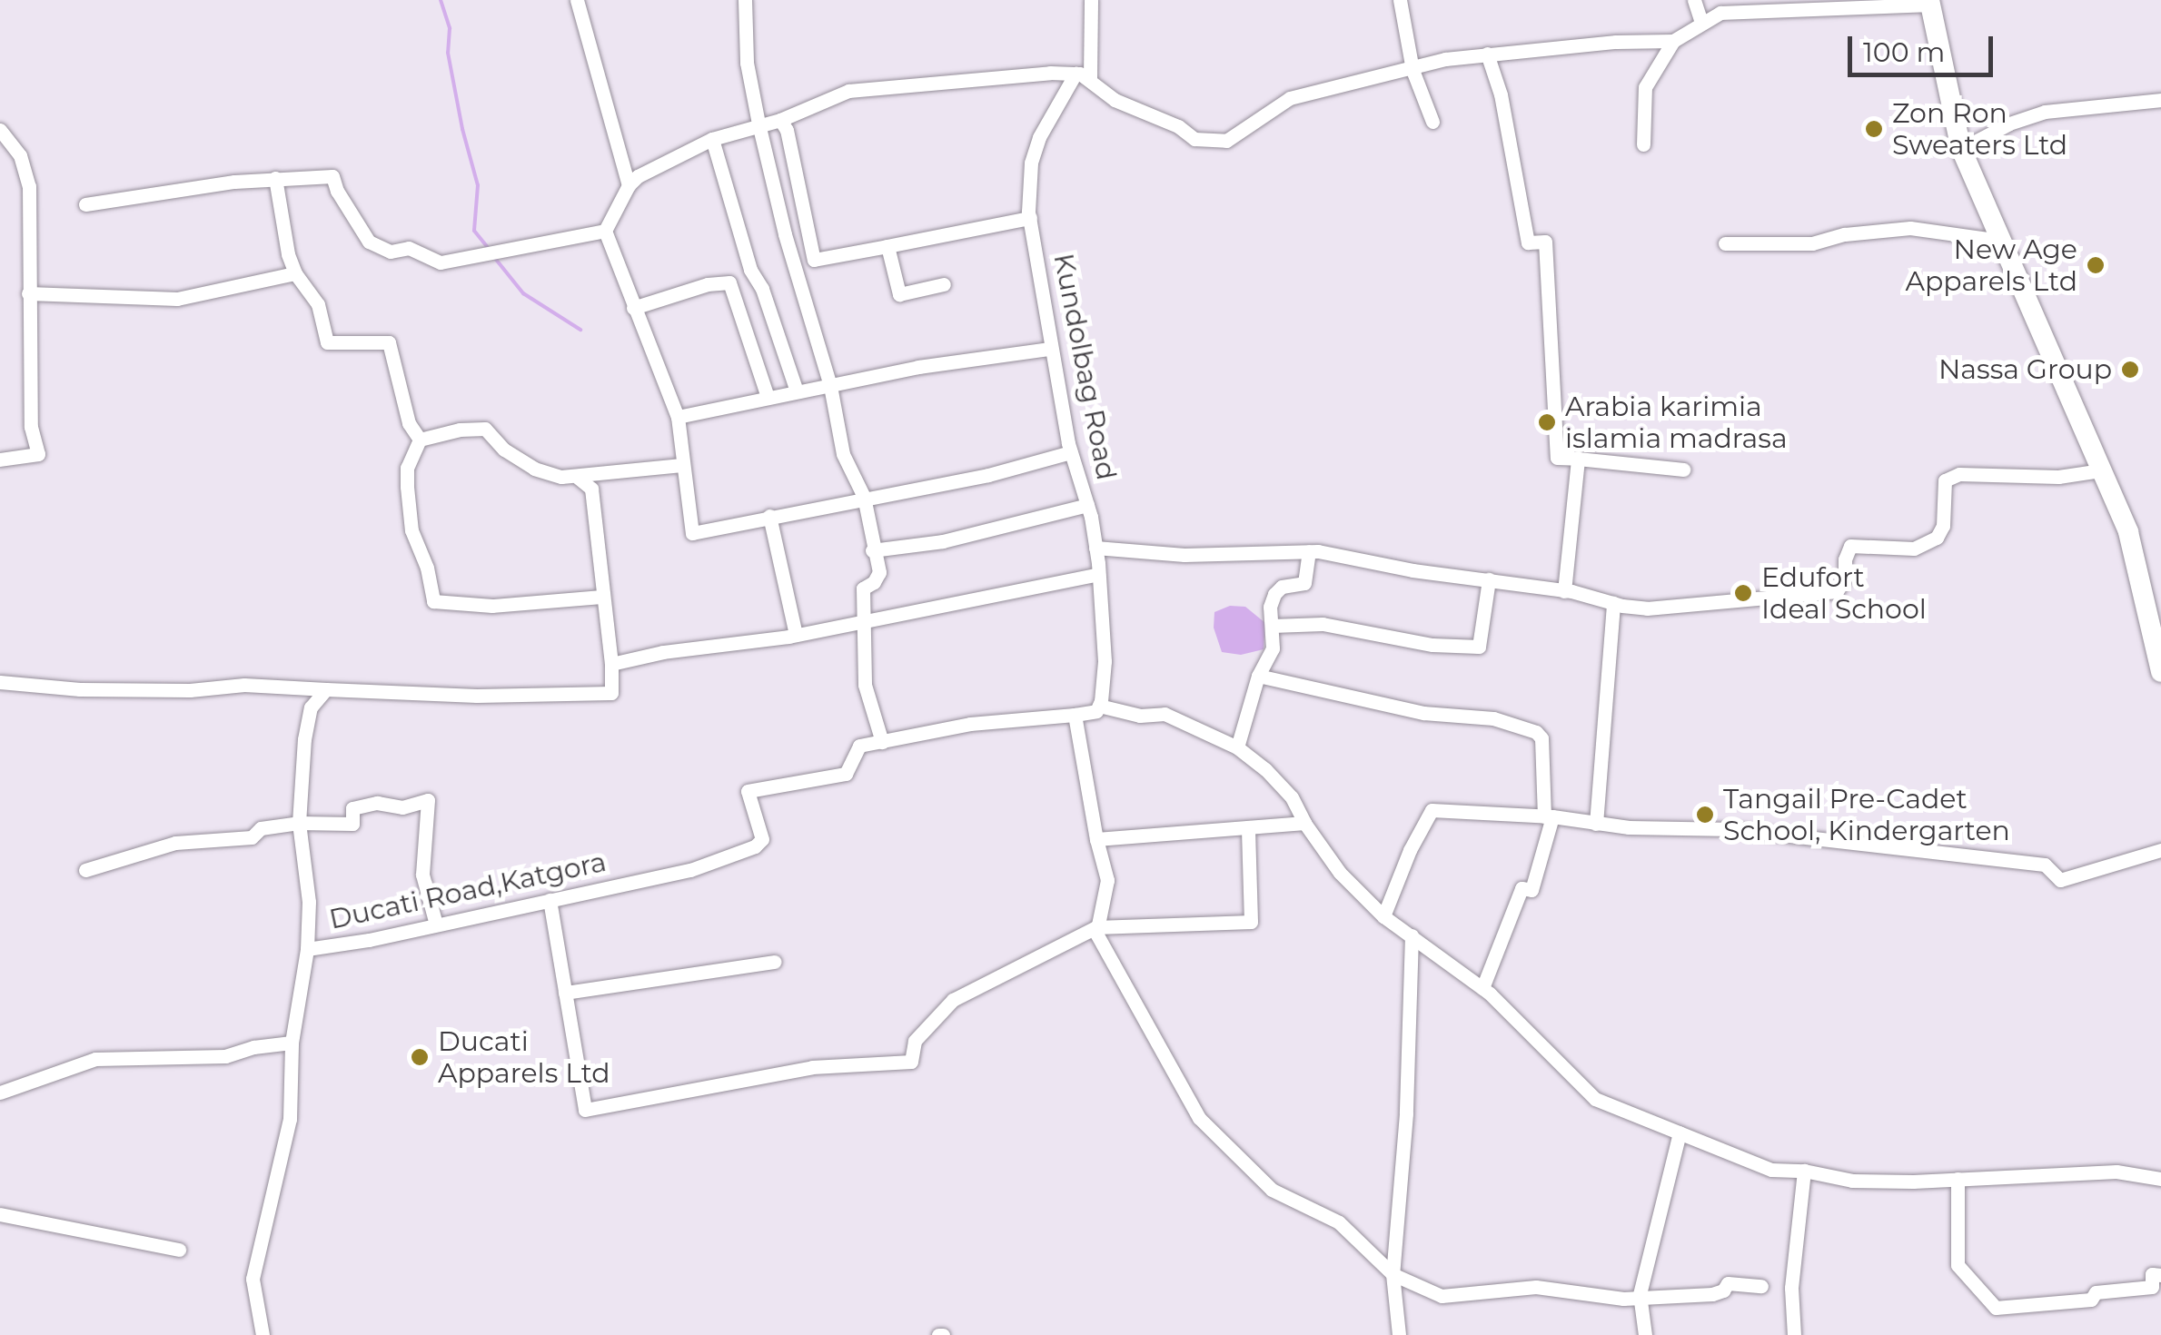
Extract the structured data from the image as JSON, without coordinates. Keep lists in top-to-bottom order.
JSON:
{
  "streets": {
    "street": ["Kundolbag Road", "Ducati Road,Katgora"]
  },
  "places": [
    "Zon Ron Sweaters Ltd",
    "New Age Apparels Ltd",
    "Nassa Group",
    "Arabia karimia islamia madrasa",
    "Edufort Ideal School",
    "Tangail Pre-Cadet School, Kindergarten",
    "Ducati Apparels Ltd"
  ],
  "scale_bar": "100 m"
}
